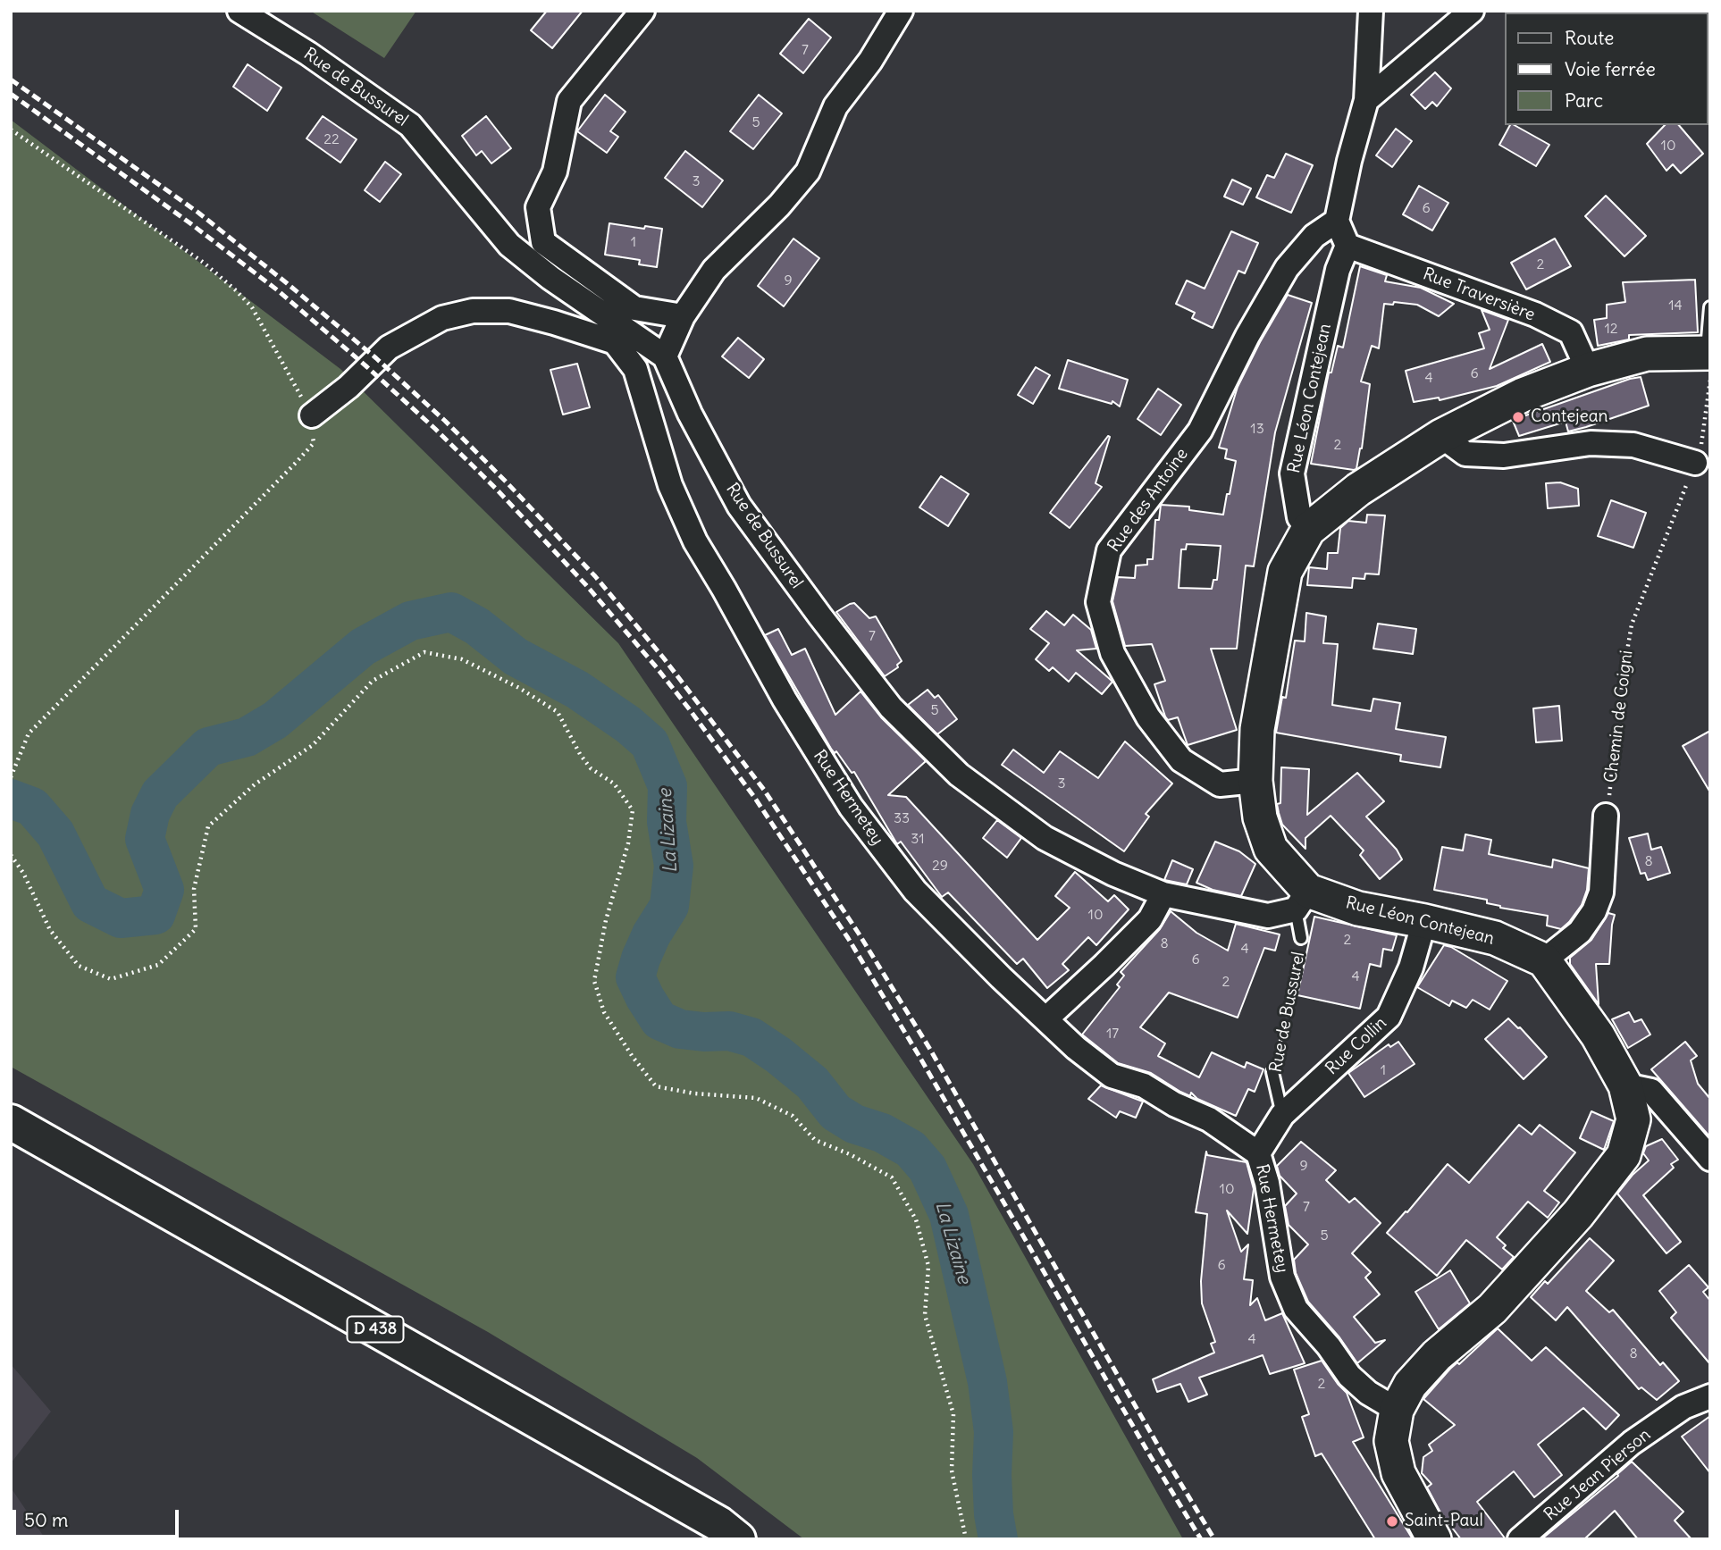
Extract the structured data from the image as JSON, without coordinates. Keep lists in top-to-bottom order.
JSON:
{
  "streets": {
    "main road": ["D 438"],
    "street": [
      "Rue de Bussurel",
      "Rue Traversière",
      "Rue Léon Contejean",
      "Rue des Antoine",
      "Rue Hermetey",
      "Rue Collin",
      "Rue Jean Pierson"
    ],
    "path": ["Chemin de Coigni"]
  },
  "crossings": [
    ["Rue de Bussurel", "Rue Léon Contejean"],
    ["Rue de Bussurel", "Rue Collin"],
    ["Rue Traversière", "Rue Léon Contejean"],
    ["Rue Léon Contejean", "Rue Collin"],
    ["Rue Hermetey", "Rue Collin"]
  ],
  "water": ["La Lizaine"],
  "places": ["Contejean", "Saint-Paul"],
  "house_numbers": [
    "7",
    "5",
    "22",
    "10",
    "3",
    "6",
    "1",
    "2",
    "9",
    "14",
    "12",
    "6",
    "4",
    "13",
    "2",
    "7",
    "5",
    "3",
    "33",
    "31",
    "8",
    "29",
    "10",
    "2",
    "8",
    "4",
    "6",
    "4",
    "2",
    "17",
    "1",
    "9",
    "10",
    "7",
    "5",
    "6",
    "4",
    "8",
    "2"
  ],
  "legend": ["Route", "Voie ferrée", "Parc"],
  "scale_bar": "50 m"
}
